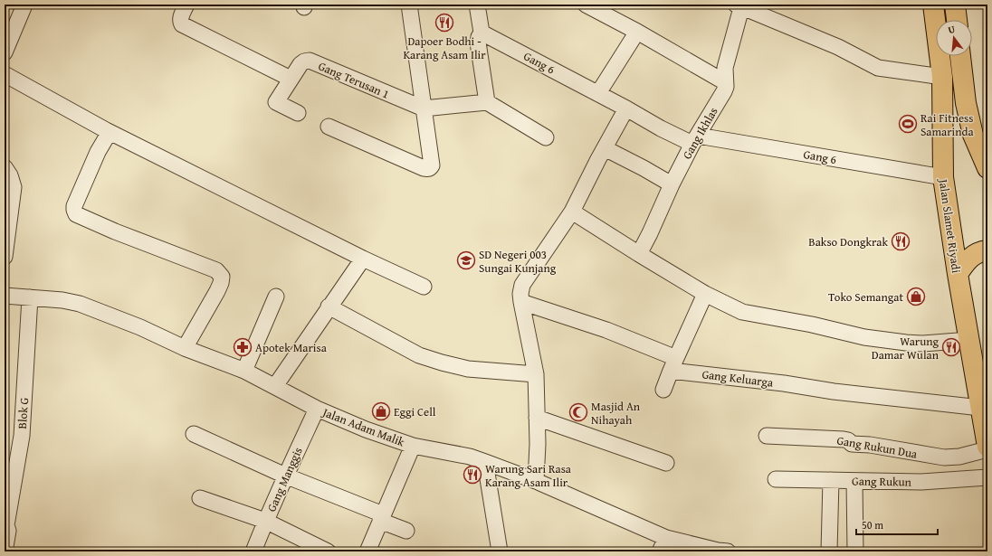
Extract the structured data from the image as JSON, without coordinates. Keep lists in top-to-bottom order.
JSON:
{
  "streets": {
    "highway": ["Jalan Slamet Riyadi"],
    "street": [
      "Gang 6",
      "Gang Terusan 1",
      "Gang Ikhlas",
      "Gang Keluarga",
      "Blok G",
      "Jalan Adam Malik",
      "Gang Rukun Dua",
      "Gang Manggis",
      "Gang Rukun"
    ]
  },
  "crossings": [
    ["Gang 6", "Gang Ikhlas"],
    ["Gang 6", "Jalan Slamet Riyadi"],
    ["Jalan Slamet Riyadi", "Gang Keluarga"],
    ["Blok G", "Jalan Adam Malik"],
    ["Jalan Adam Malik", "Gang Manggis"]
  ],
  "places": {
    "restaurant": [
      "Dapoer Bodhi - Karang Asam Ilir",
      "Bakso Dongkrak",
      "Warung Damar Wulan",
      "Warung Sari Rasa Karang Asam Ilir"
    ],
    "sports": ["Rai Fitness Samarinda"],
    "school or university": ["SD Negeri 003 Sungai Kunjang"],
    "shop": ["Toko Semangat", "Eggi Cell"],
    "pharmacy": ["Apotek Marisa"],
    "mosque": ["Masjid An Nihayah"]
  },
  "scale_bar": "50 m",
  "north": "top"
}
